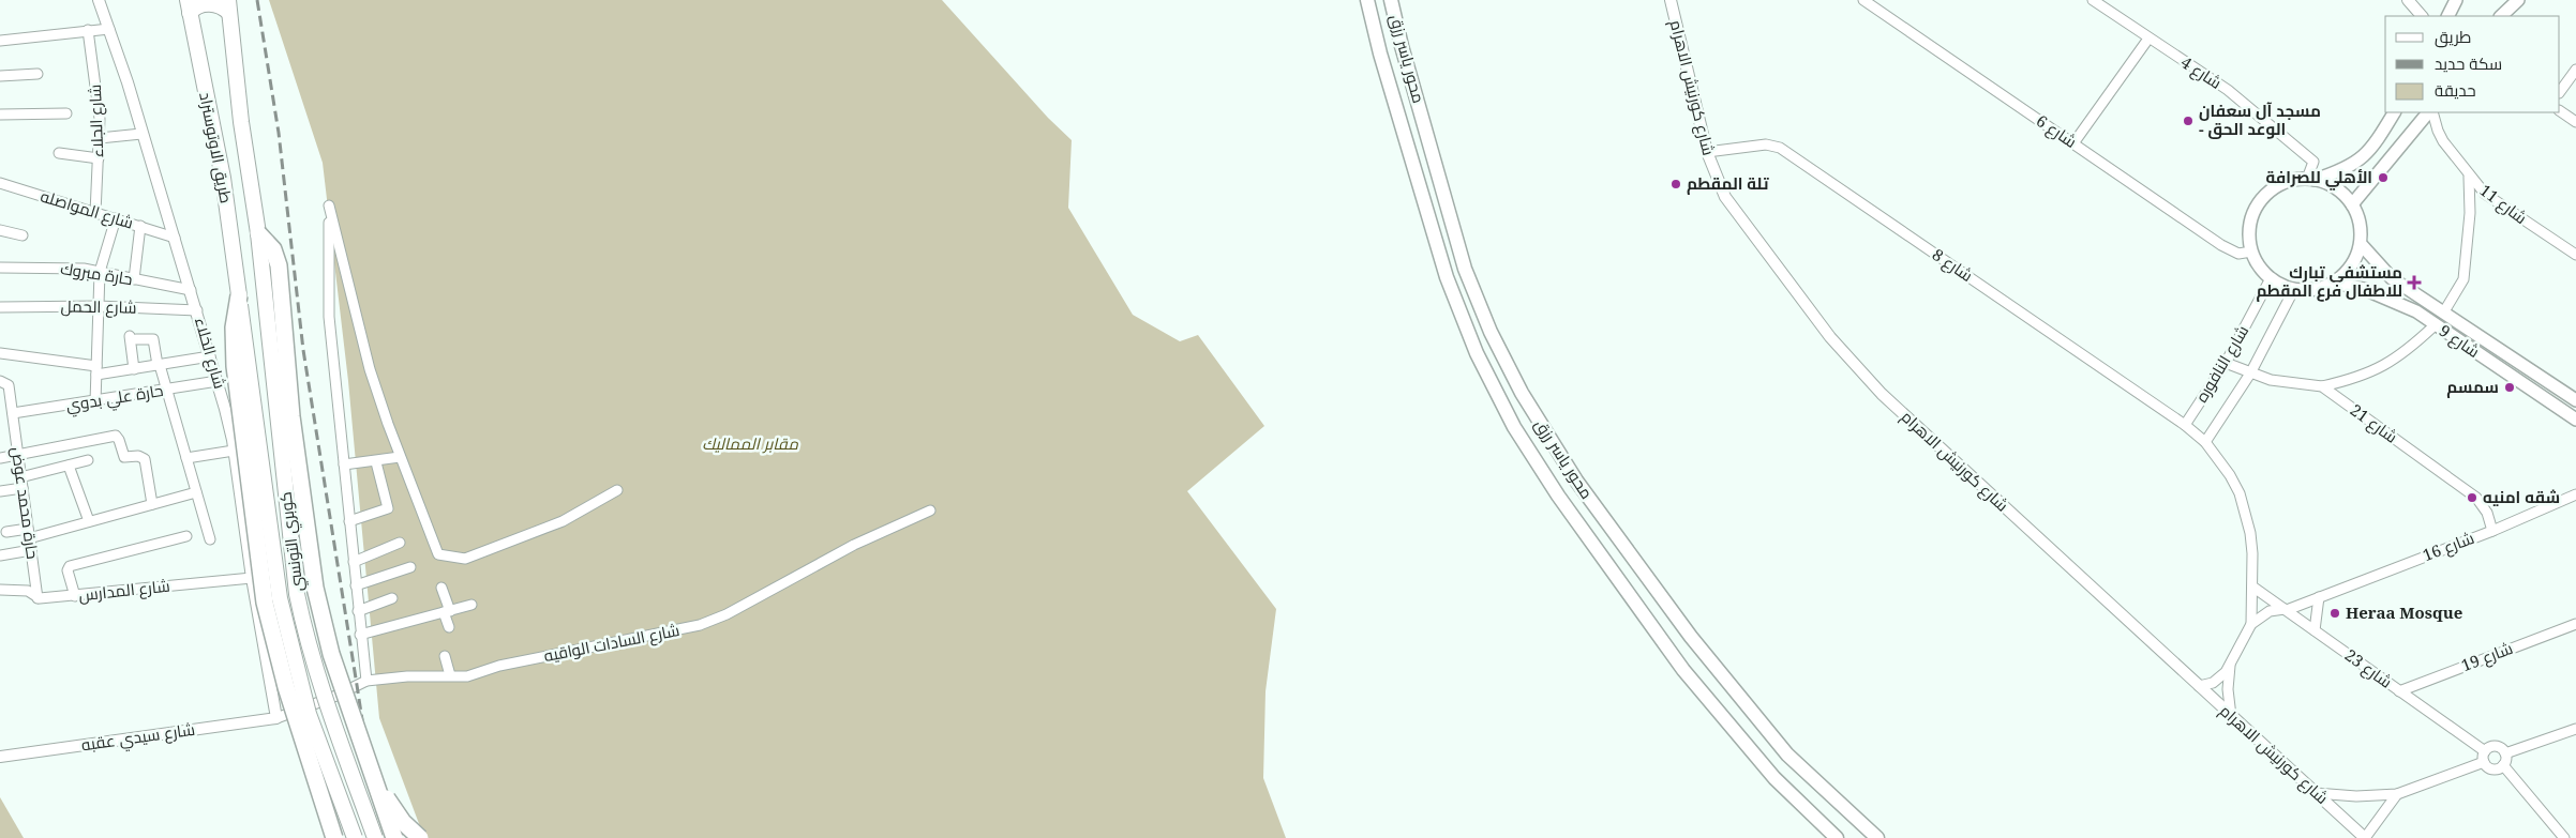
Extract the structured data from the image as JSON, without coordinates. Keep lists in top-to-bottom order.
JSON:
{
  "streets": {
    "highway": ["طريق الاوتوستراد", "كوبري التونسي"],
    "main road": ["محور ياسر رزق", "شارع 9"],
    "street": [
      "شارع 4",
      "شارع كورنيش الاهرام",
      "شارع الجلاء",
      "شارع 6",
      "شارع 11",
      "شارع المواصله",
      "شارع 8",
      "حارة مبروك",
      "شارع الحمل",
      "شارع الخلاء",
      "شارع النافوره",
      "حارة علي بدوي",
      "شارع 21",
      "حارة محمد عوض",
      "شارع 16",
      "شارع المدارس",
      "شارع السادات الواقيه",
      "شارع 19",
      "شارع 23",
      "شارع سيدي عقبه"
    ]
  },
  "crossings": [
    ["شارع 4", "شارع 6"],
    ["شارع 4", "شارع 9"],
    ["شارع 4", "شارع النافوره"],
    ["شارع كورنيش الاهرام", "شارع 8"],
    ["شارع الجلاء", "شارع المواصله"],
    ["شارع 6", "شارع 9"],
    ["شارع 6", "شارع النافوره"],
    ["طريق الاوتوستراد", "كوبري التونسي"],
    ["شارع المواصله", "شارع الخلاء"],
    ["شارع 8", "شارع النافوره"],
    ["حارة مبروك", "شارع الخلاء"],
    ["شارع الحمل", "شارع الخلاء"],
    ["شارع 9", "شارع النافوره"],
    ["شارع الخلاء", "حارة علي بدوي"],
    ["شارع الخلاء", "شارع المدارس"],
    ["شارع الخلاء", "شارع السادات الواقيه"],
    ["شارع الخلاء", "شارع سيدي عقبه"],
    ["شارع النافوره", "شارع 21"],
    ["حارة علي بدوي", "حارة محمد عوض"],
    ["شارع 21", "شارع 16"],
    ["حارة محمد عوض", "شارع المدارس"],
    ["شارع 16", "شارع 23"],
    ["شارع السادات الواقيه", "شارع سيدي عقبه"],
    ["شارع 19", "شارع 23"]
  ],
  "parks": ["مقابر المماليك"],
  "places": {
    "other": [
      "مسجد آل سعفان - الوعد الحق",
      "الأهلي للصرافة",
      "تلة المقطم",
      "سمسم",
      "شقه امنيه",
      "Heraa Mosque"
    ],
    "health": ["مستشفى تبارك للاطفال فرع المقطم"]
  },
  "legend": ["طريق", "سكة حديد", "حديقة"]
}
